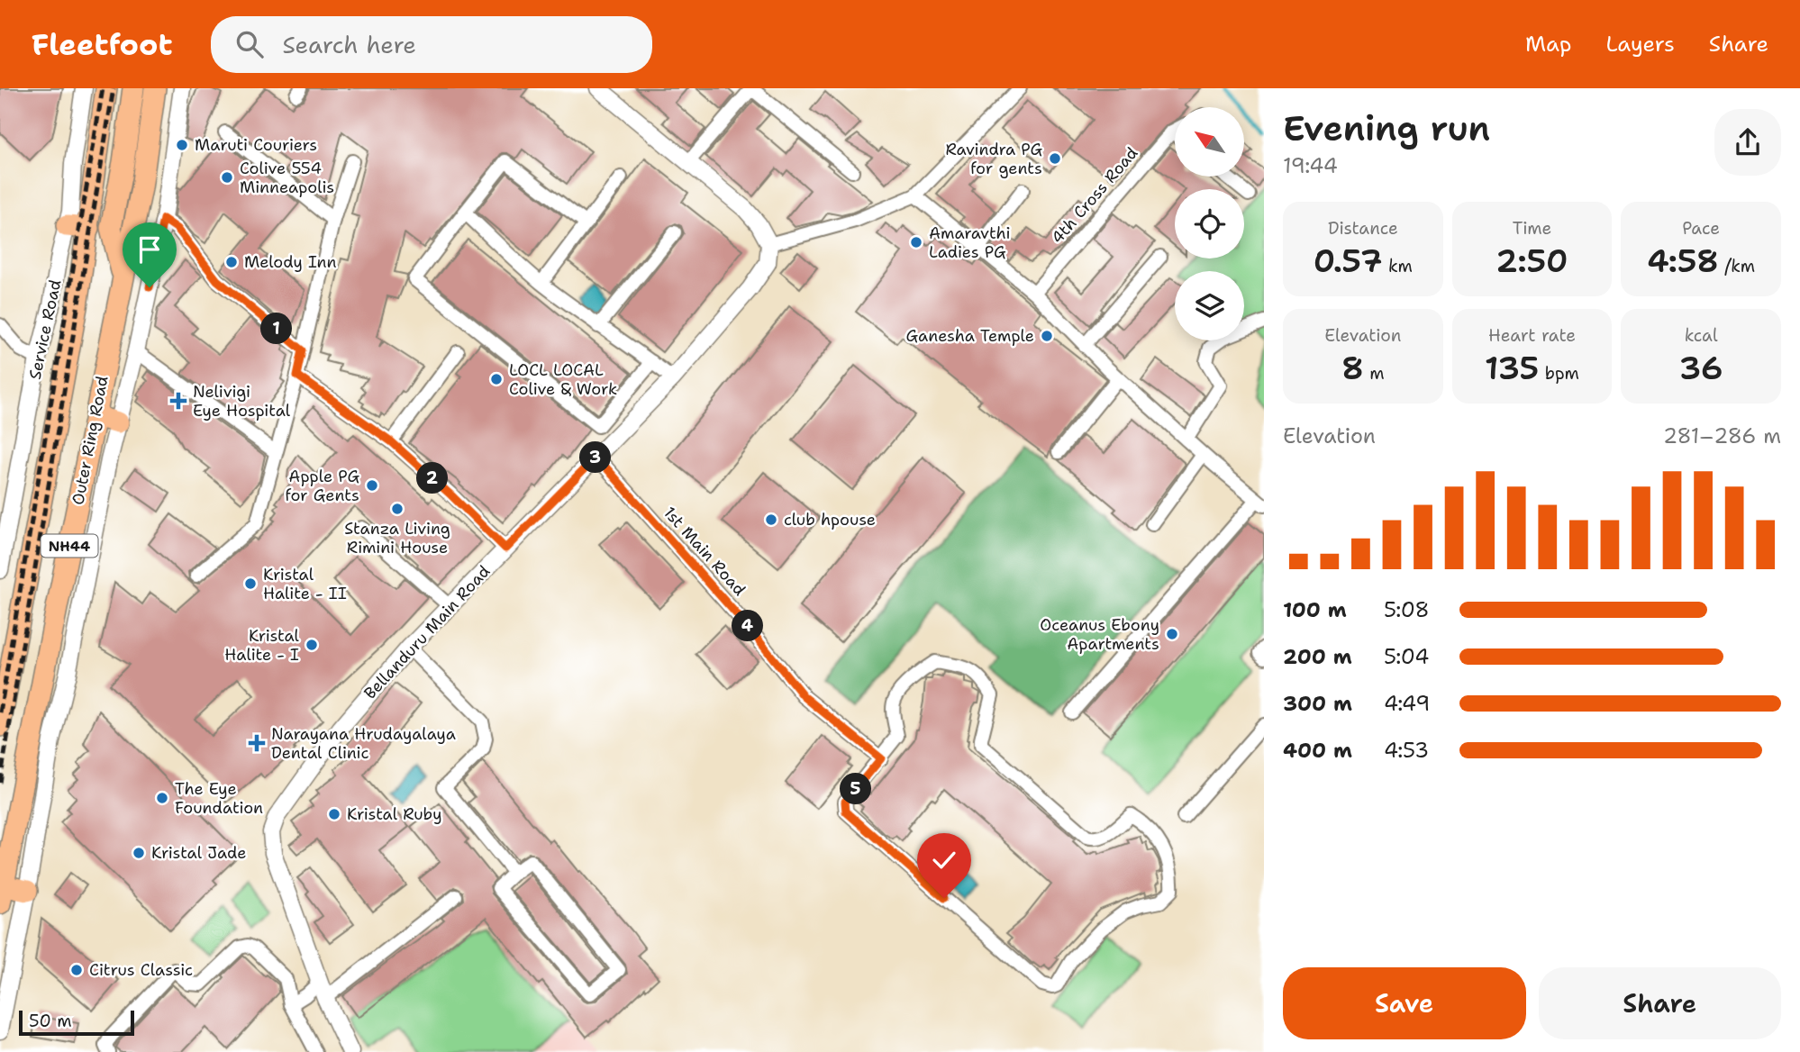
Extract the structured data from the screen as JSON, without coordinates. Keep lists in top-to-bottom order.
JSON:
{
  "streets": {
    "highway": ["Outer Ring Road", "NH44"],
    "street": [
      "4th Cross Road",
      "Service Road",
      "1st Main Road",
      "Bellanduru Main Road"
    ]
  },
  "crossings": [
    ["1st Main Road", "Bellanduru Main Road"]
  ],
  "places": {
    "other": [
      "Maruti Couriers",
      "Ravindra PG for gents",
      "Colive 554 Minneapolis",
      "Amaravthi Ladies PG",
      "Melody Inn",
      "Ganesha Temple",
      "LOCL LOCAL Colive & Work",
      "Apple PG for Gents",
      "Stanza Living Rimini House",
      "club hpouse",
      "Kristal Halite - II",
      "Oceanus Ebony Apartments",
      "Kristal Halite - I",
      "The Eye Foundation",
      "Kristal Ruby",
      "Kristal Jade",
      "Citrus Classic"
    ],
    "health": ["Nelivigi Eye Hospital", "Narayana Hrudayalaya Dental Clinic"]
  },
  "scale_bar": "50 m",
  "north": "top left",
  "page": {
    "header": "Fleetfoot",
    "search": "Search here",
    "nav": ["Map", "Layers", "Share"],
    "heading": ["Evening run", "19:44"],
    "stats": [
      ["Distance", "0.57 km"],
      ["Time", "2:50"],
      ["Pace", "4:58 /km"],
      ["Elevation", "8 m"],
      ["Heart rate", "135 bpm"],
      ["kcal", "36"]
    ],
    "pins": [
      "1",
      "3",
      "2",
      "4",
      "5"
    ],
    "chart": ["Elevation", "281–286 m"],
    "list": [
      {
        "name": "100 m",
        "note": "5:08"
      },
      {
        "name": "200 m",
        "note": "5:04"
      },
      {
        "name": "300 m",
        "note": "4:49"
      },
      {
        "name": "400 m",
        "note": "4:53"
      }
    ],
    "buttons": ["Save", "Share"],
    "scale": "50 m"
  }
}
